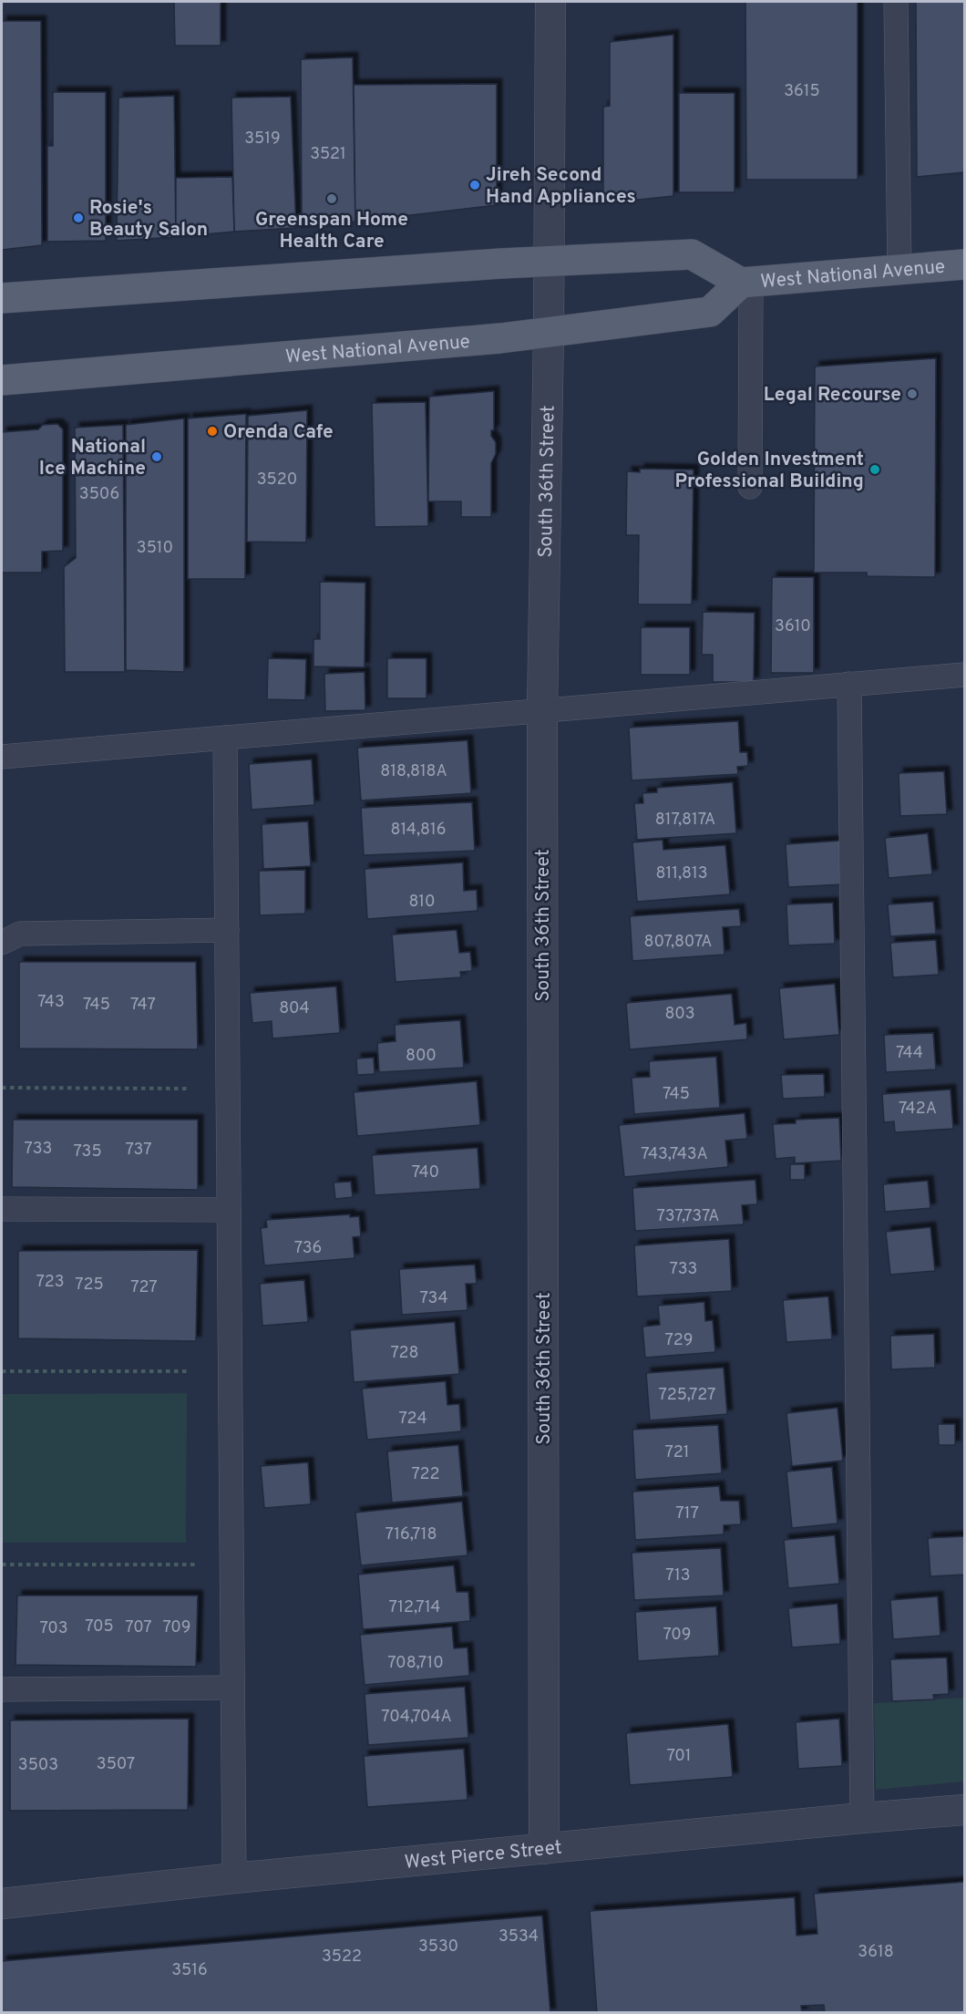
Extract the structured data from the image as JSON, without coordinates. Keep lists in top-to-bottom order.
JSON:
{
  "streets": {
    "main road": ["West National Avenue"],
    "street": ["South 36th Street", "West Pierce Street"]
  },
  "crossings": [
    ["West National Avenue", "South 36th Street"],
    ["South 36th Street", "West Pierce Street"]
  ],
  "places": [
    "Jireh Second Hand Appliances",
    "Greenspan Home Health Care",
    "Rosie's Beauty Salon",
    "Legal Recourse",
    "Orenda Cafe",
    "National Ice Machine",
    "Golden Investment Professional Building"
  ],
  "house_numbers": [
    "3615",
    "3519",
    "3521",
    "3520",
    "3506",
    "3510",
    "3610",
    "818,818A",
    "817,817A",
    "814,816",
    "811,813",
    "810",
    "807,807A",
    "743",
    "745",
    "747",
    "804",
    "803",
    "744",
    "800",
    "745",
    "742A",
    "733",
    "737",
    "735",
    "743,743A",
    "740",
    "737,737A",
    "736",
    "733",
    "723",
    "725",
    "727",
    "734",
    "729",
    "728",
    "725,727",
    "724",
    "721",
    "722",
    "717",
    "716,718",
    "713",
    "712,714",
    "705",
    "707",
    "709",
    "703",
    "709",
    "708,710",
    "704,704A",
    "701",
    "3507",
    "3503",
    "3534",
    "3530",
    "3618",
    "3522",
    "3516"
  ]
}
